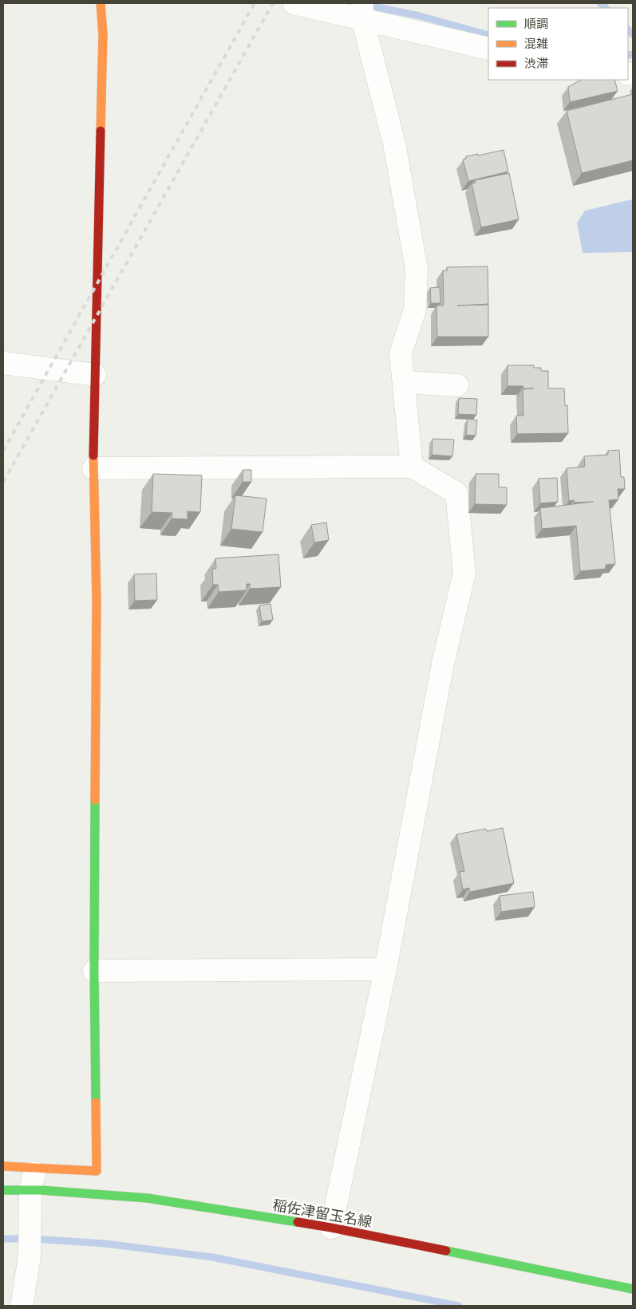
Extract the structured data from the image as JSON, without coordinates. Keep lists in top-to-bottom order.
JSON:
{
  "streets": {
    "street": ["稲佐津留玉名線"]
  },
  "legend": ["順調", "混雑", "渋滞"]
}
